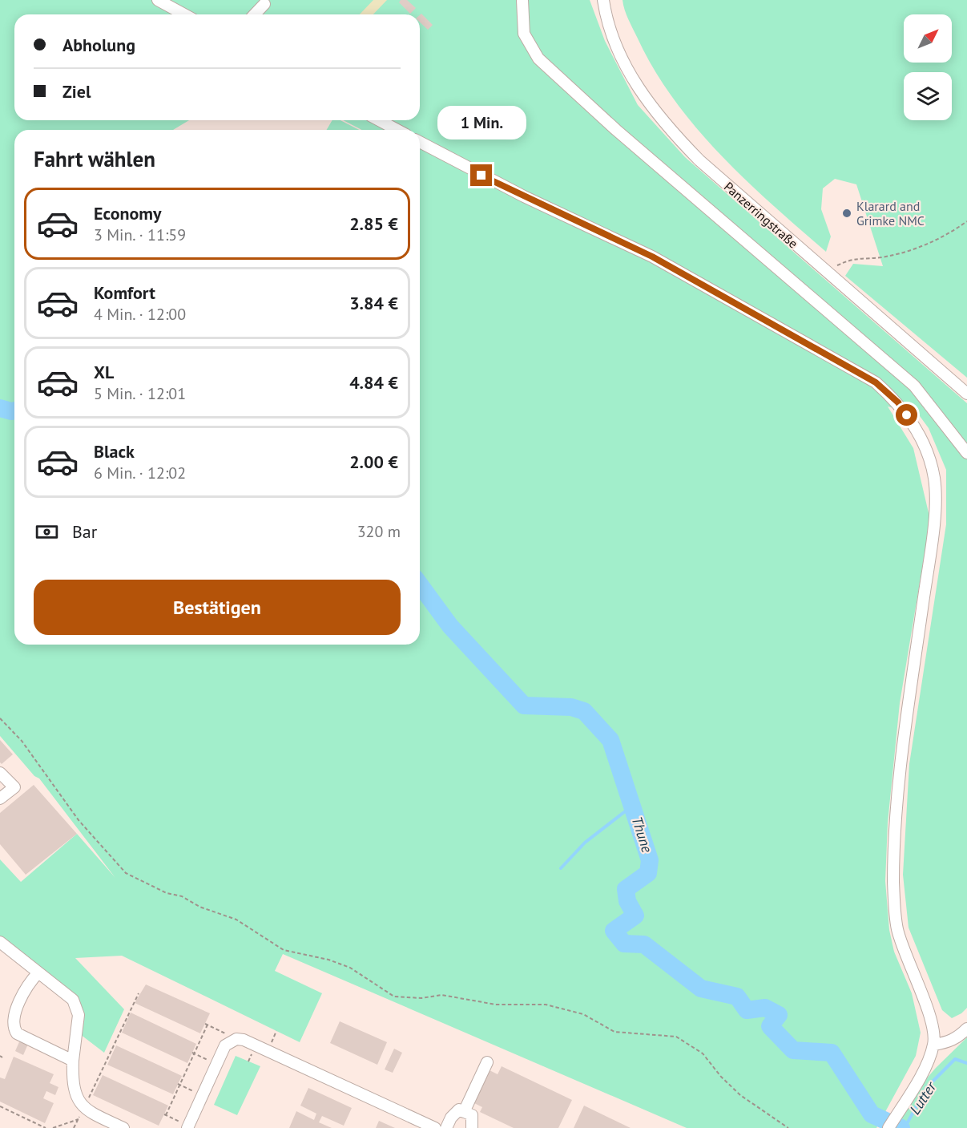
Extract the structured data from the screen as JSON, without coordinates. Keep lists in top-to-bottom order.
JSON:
{
  "streets": {
    "street": ["Panzerringstraße"]
  },
  "water": ["Thune", "Lutter"],
  "places": ["Klarard and Grimke NMC"],
  "north": "top right",
  "page": {
    "banner": ["Abholung", "Ziel"],
    "bubble": "1 Min.",
    "heading": "Fahrt wählen",
    "list": [
      {
        "name": "Economy",
        "note": "3 Min. · 11:59",
        "value": "2.85 €"
      },
      {
        "name": "Komfort",
        "note": "4 Min. · 12:00",
        "value": "3.84 €"
      },
      {
        "name": "XL",
        "note": "5 Min. · 12:01",
        "value": "4.84 €"
      },
      {
        "name": "Black",
        "note": "6 Min. · 12:02",
        "value": "2.00 €"
      }
    ],
    "pay": ["Bar", "320 m"],
    "buttons": "Bestätigen"
  }
}
